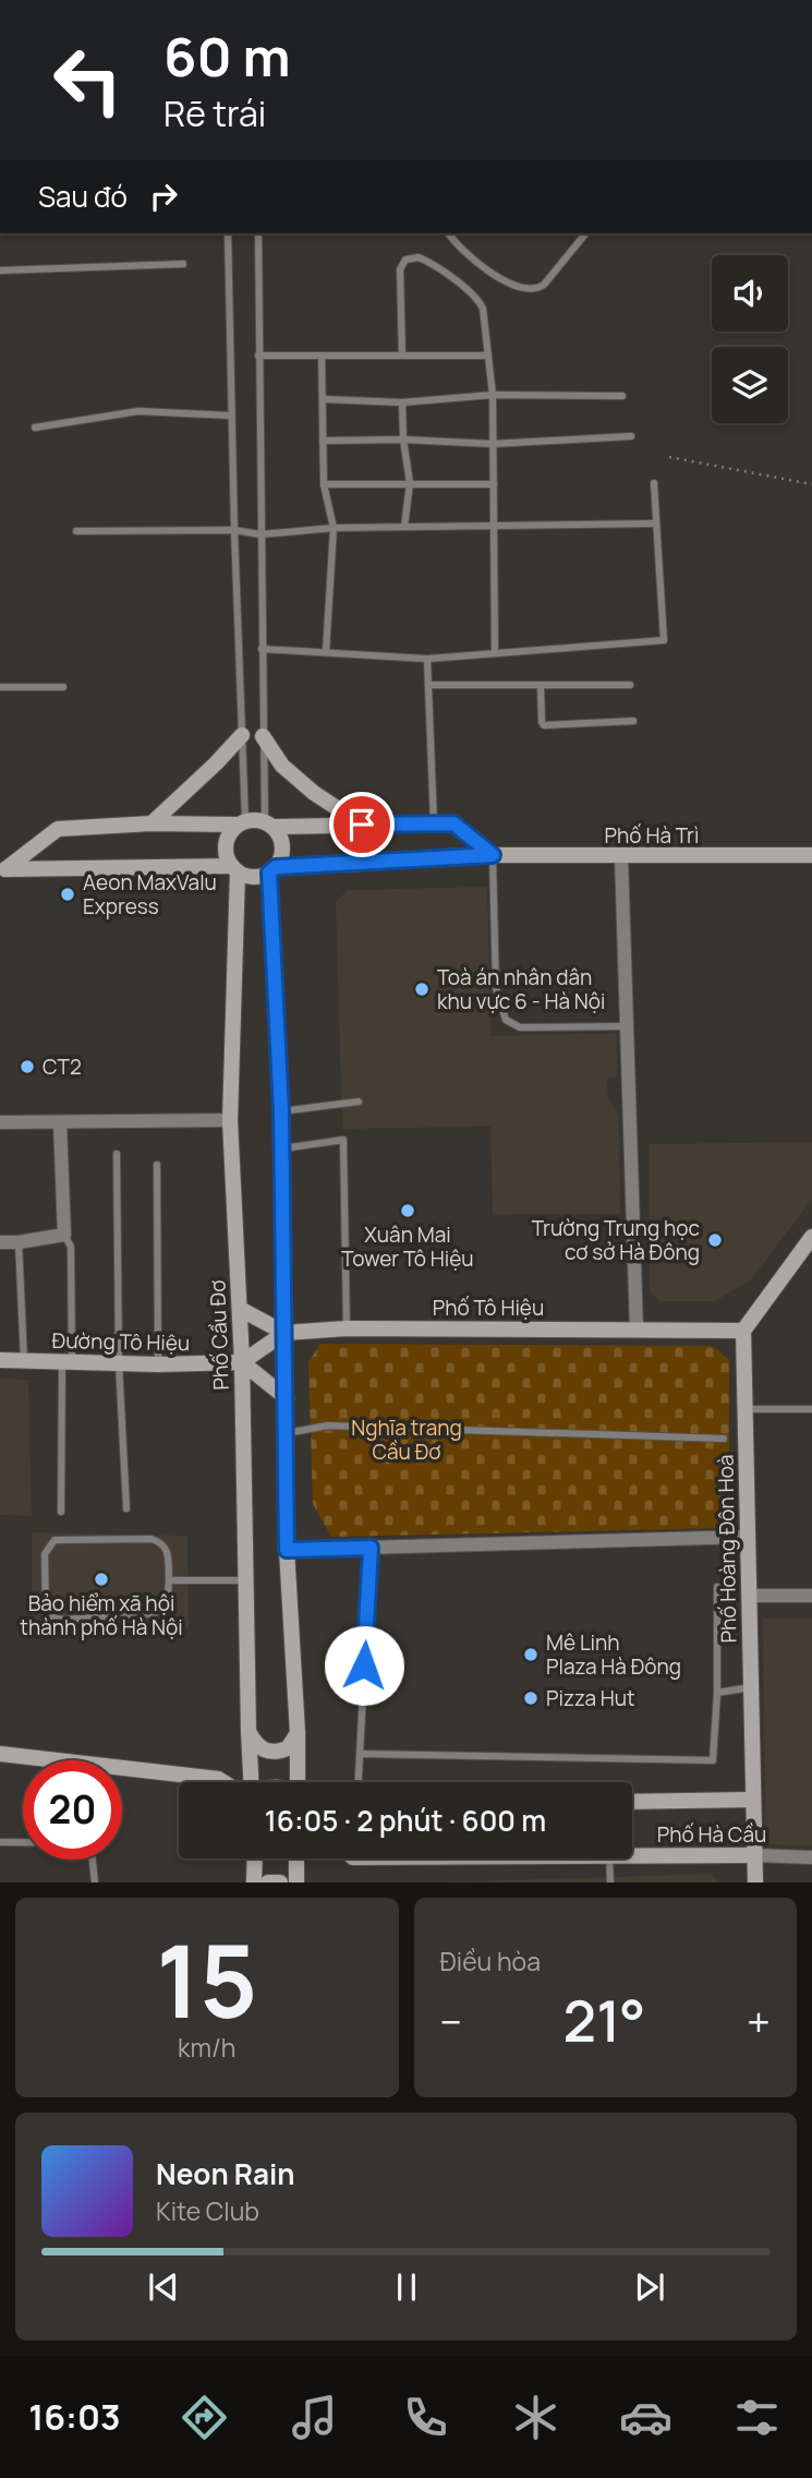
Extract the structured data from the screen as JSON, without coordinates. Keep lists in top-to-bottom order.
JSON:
{
  "streets": {
    "street": [
      "Phố Hà Trì",
      "Phố Tô Hiệu",
      "Phố Cầu Đơ",
      "Đường Tô Hiệu",
      "Phố Hoàng Đôn Hoà",
      "Phố Hà Cầu"
    ]
  },
  "crossings": [
    ["Phố Hà Trì", "Phố Cầu Đơ"],
    ["Phố Tô Hiệu", "Phố Hoàng Đôn Hoà"],
    ["Phố Cầu Đơ", "Đường Tô Hiệu"],
    ["Phố Hoàng Đôn Hoà", "Phố Hà Cầu"]
  ],
  "parks": ["Nghĩa trang Cầu Đơ"],
  "places": [
    "Aeon MaxValu Express",
    "Toà án nhân dân khu vực 6 - Hà Nội",
    "CT2",
    "Xuân Mai Tower Tô Hiệu",
    "Trường Trung học cơ sở Hà Đông",
    "Bảo hiểm xã hội thành phố Hà Nội",
    "Mê Linh Plaza Hà Đông",
    "Pizza Hut"
  ],
  "page": {
    "turn": ["60 m", "Rẽ trái"],
    "then": "Sau đó",
    "limit": "20",
    "trip": "16:05 · 2 phút · 600 m",
    "tile": [
      ["15", "km/h"],
      "Điều hòa"
    ],
    "heat": ["−", "21°", "+"],
    "song": ["Neon Rain", "Kite Club"],
    "tabs": "16:03"
  }
}
